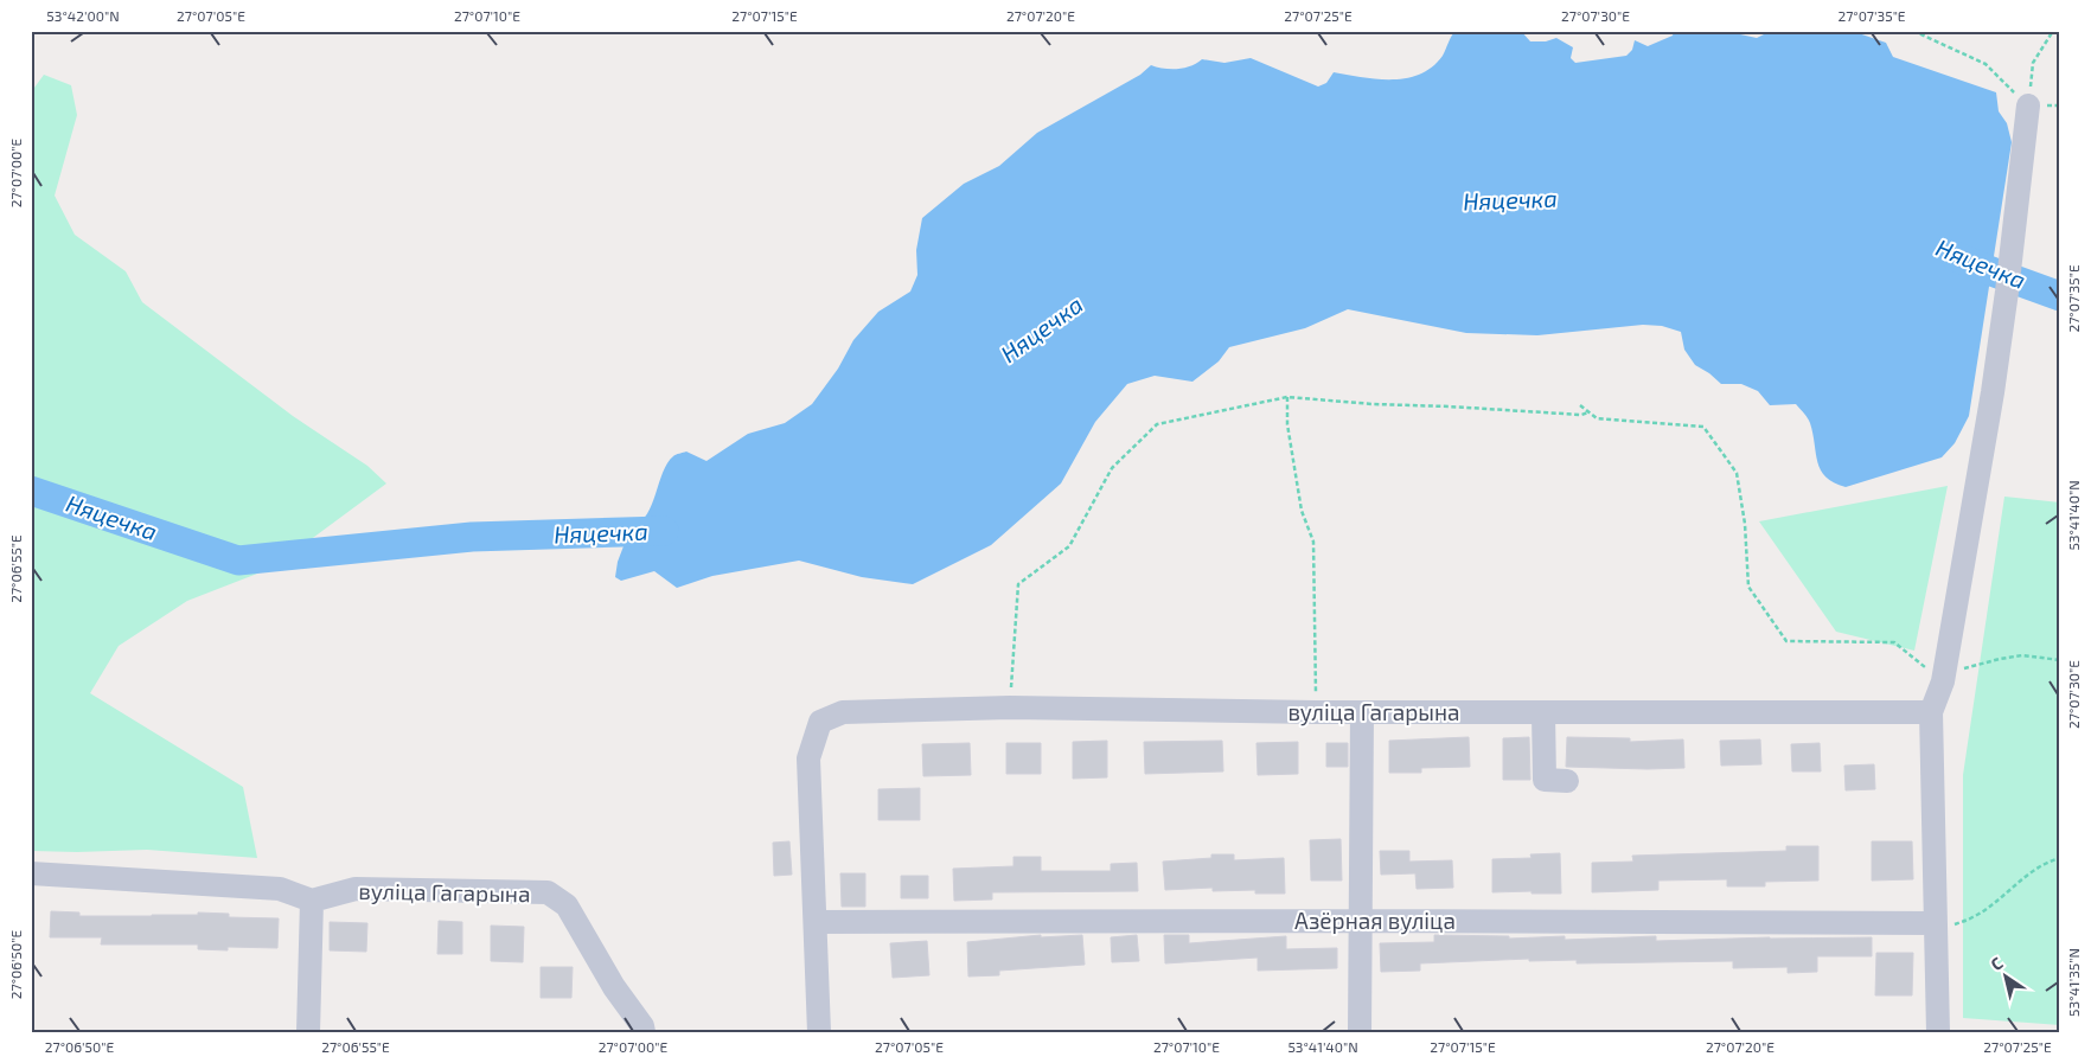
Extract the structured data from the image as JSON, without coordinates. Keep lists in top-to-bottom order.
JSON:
{
  "streets": {
    "street": ["вуліца Гагарына", "Азёрная вуліца"]
  },
  "crossings": [
    ["вуліца Гагарына", "Азёрная вуліца"]
  ],
  "water": ["Няцечка"],
  "north": "top left",
  "coordinates": [
    "53°42'00\"N",
    "27°07'05\"E",
    "27°07'10\"E",
    "27°07'15\"E",
    "27°07'20\"E",
    "27°07'25\"E",
    "27°07'30\"E",
    "27°07'35\"E",
    "27°07'00\"E",
    "53°41'40\"N",
    "27°06'55\"E",
    "27°06'50\"E",
    "53°41'35\"N"
  ]
}
